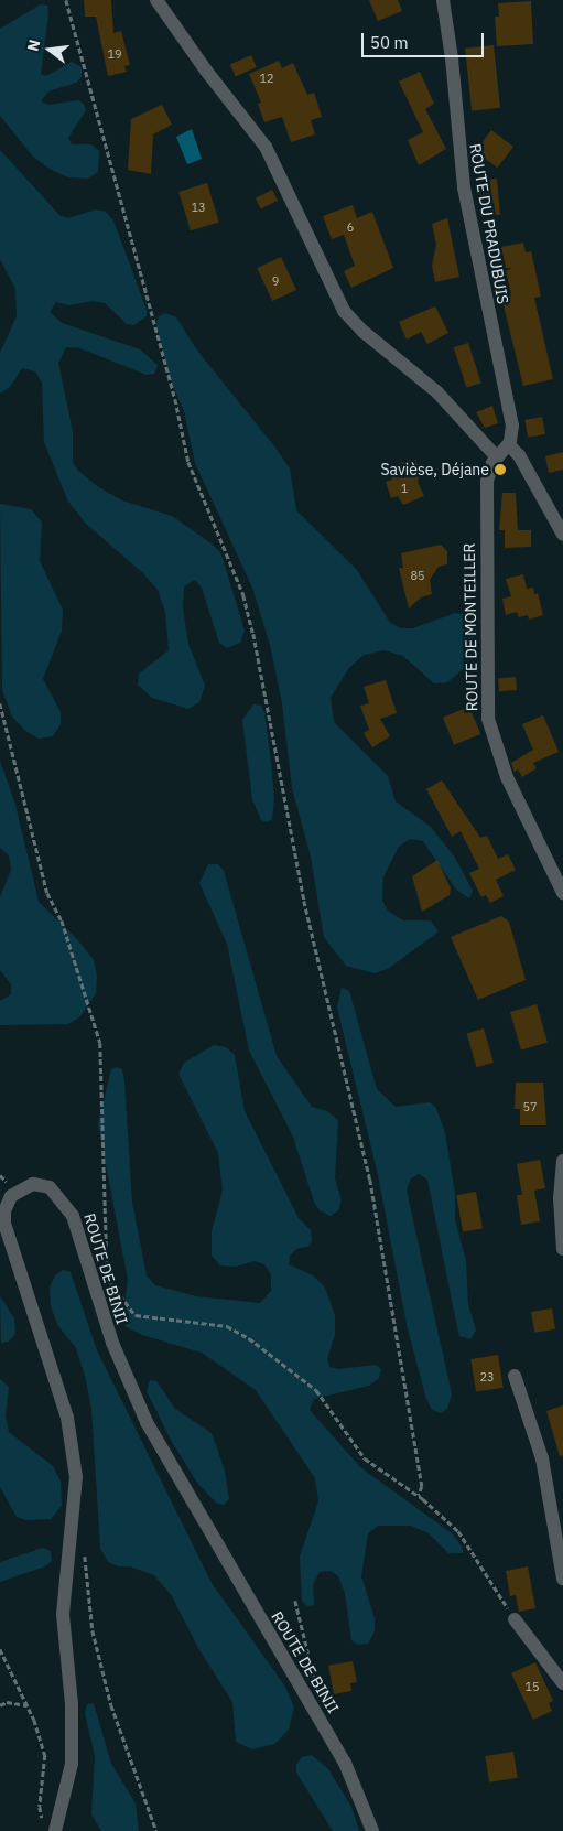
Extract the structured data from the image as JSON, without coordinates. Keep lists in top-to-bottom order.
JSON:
{
  "streets": {
    "street": ["ROUTE DU PRADUBUIS", "ROUTE DE MONTEILLER", "ROUTE DE BINII"]
  },
  "crossings": [
    ["ROUTE DU PRADUBUIS", "ROUTE DE MONTEILLER"]
  ],
  "places": ["Savièse, Déjane"],
  "house_numbers": [
    "19",
    "12",
    "13",
    "6",
    "9",
    "1",
    "85",
    "57",
    "23",
    "15"
  ],
  "scale_bar": "50 m",
  "north": "left"
}
